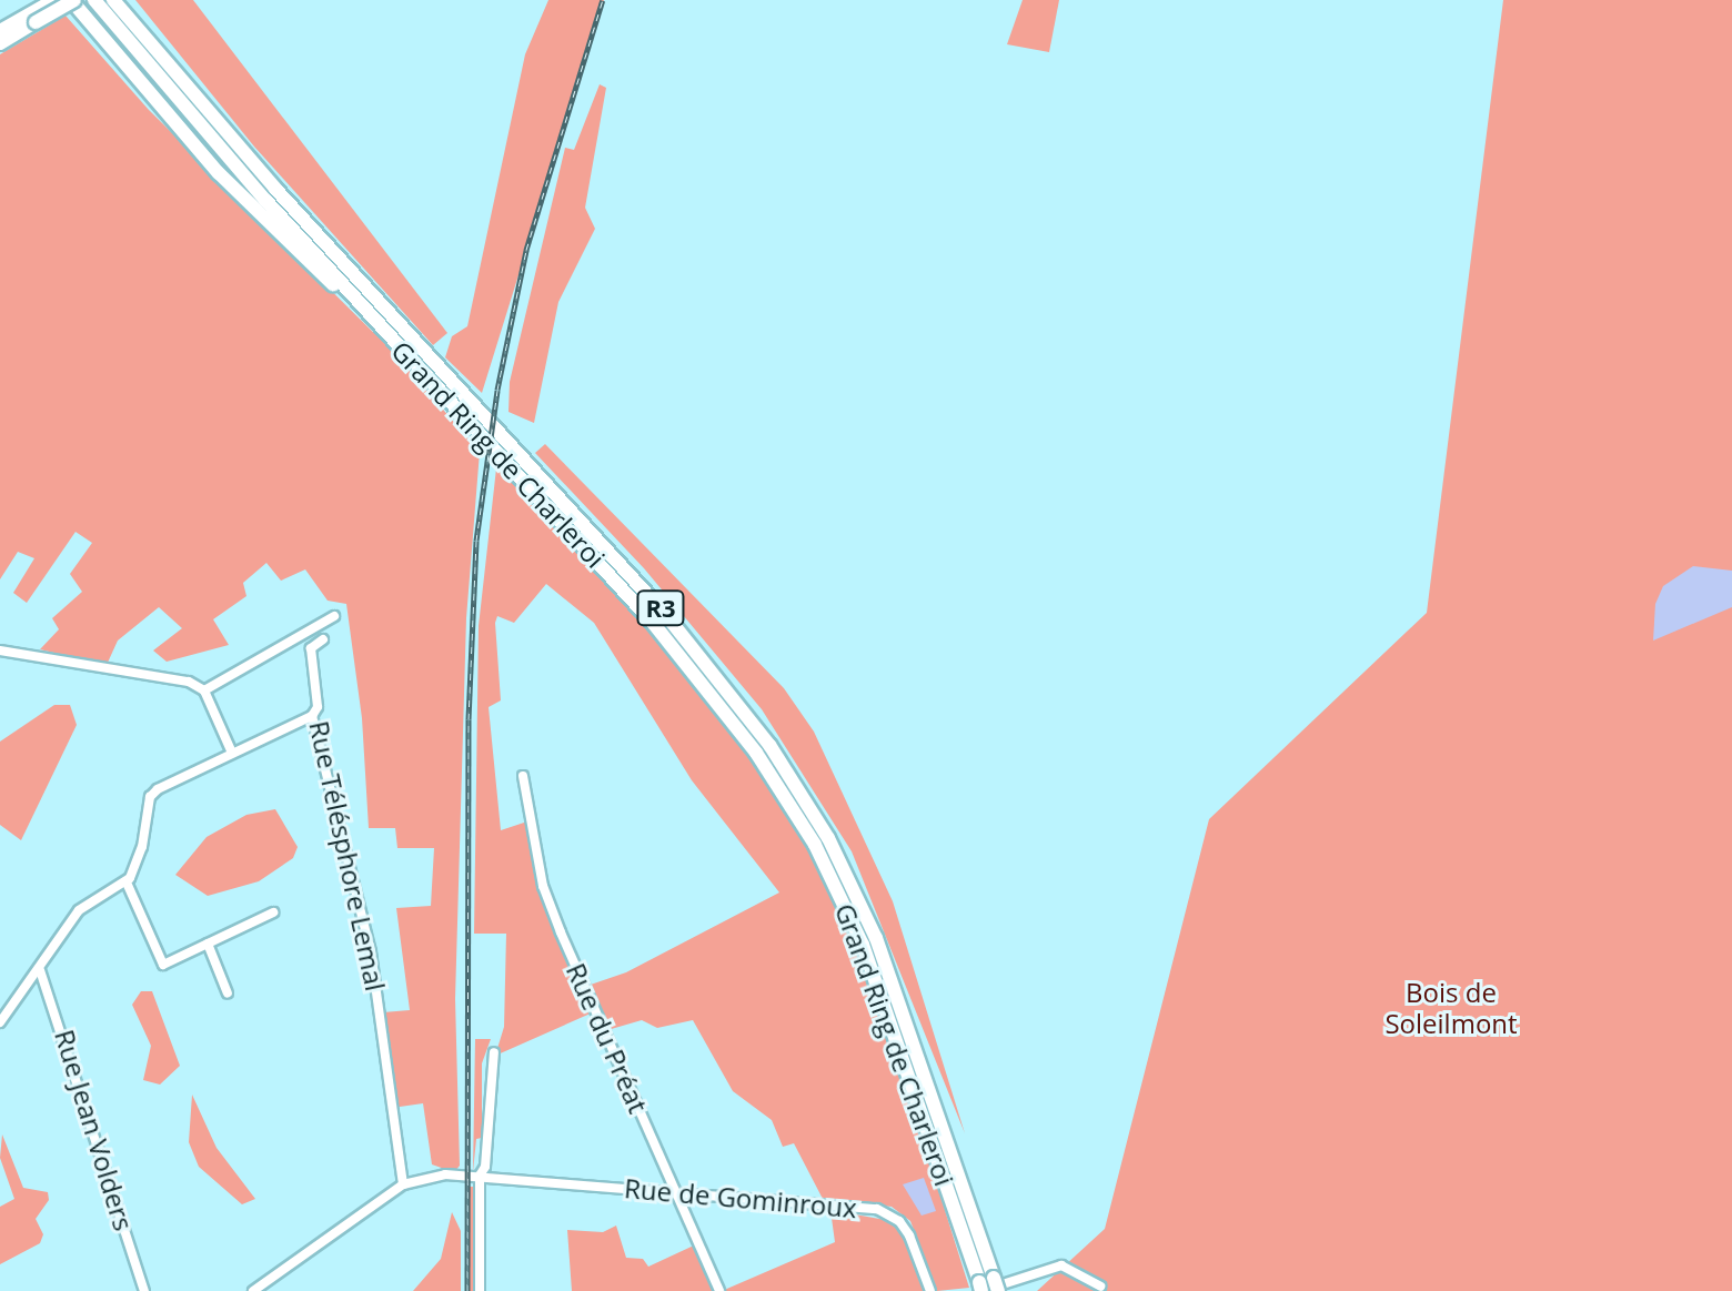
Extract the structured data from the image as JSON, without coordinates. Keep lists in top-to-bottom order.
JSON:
{
  "streets": {
    "highway": ["Grand Ring de Charleroi", "R3"],
    "street": [
      "Rue Télésphore Lemal",
      "Rue du Préat",
      "Rue Jean Volders",
      "Rue de Gominroux"
    ]
  },
  "crossings": [
    ["Rue Télésphore Lemal", "Rue de Gominroux"],
    ["Rue du Préat", "Rue de Gominroux"]
  ],
  "parks": ["Bois de Soleilmont"]
}
